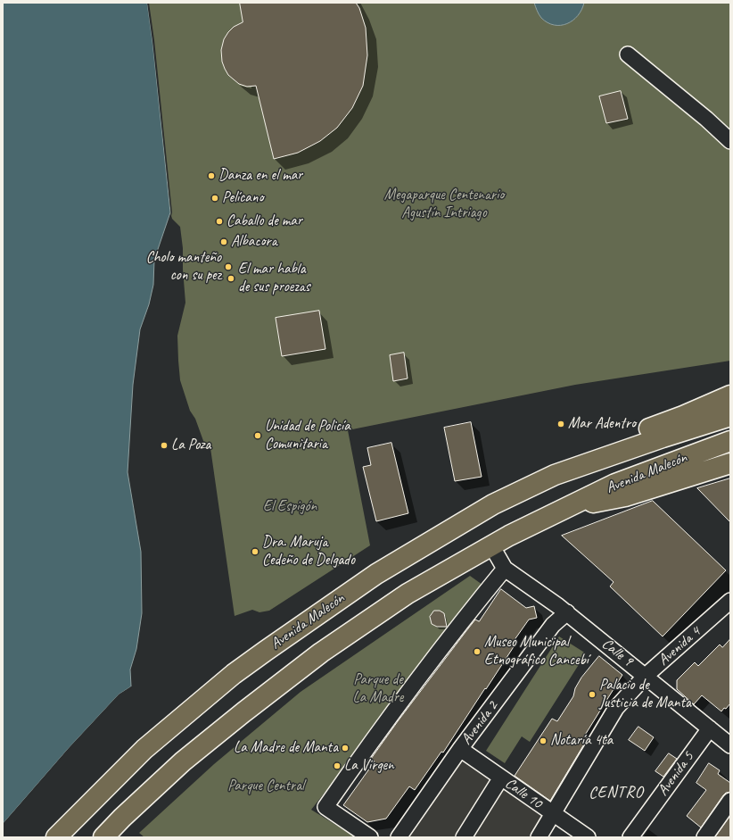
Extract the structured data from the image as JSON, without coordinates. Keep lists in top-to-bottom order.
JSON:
{
  "streets": {
    "main road": ["Avenida Malecón"],
    "street": [
      "Avenida 4",
      "Calle 9",
      "Avenida 2",
      "Avenida 5",
      "Calle 10"
    ]
  },
  "crossings": [
    ["Avenida Malecón", "Calle 9"],
    ["Avenida 4", "Calle 9"],
    ["Avenida 4", "Calle 10"],
    ["Calle 9", "Avenida 2"],
    ["Calle 9", "Avenida 5"],
    ["Avenida 2", "Calle 10"]
  ],
  "districts": ["CENTRO"],
  "parks": [
    "Megaparque Centenario Agustín Intriago",
    "El Espigón",
    "Parque de La Madre",
    "Parque Central"
  ],
  "places": [
    "Danza en el mar",
    "Pelícano",
    "Caballo de mar",
    "Albacora",
    "Cholo manteño con su pez",
    "El mar habla de sus proezas",
    "Mar Adentro",
    "Unidad de Policía Comunitaria",
    "La Poza",
    "Dra. Maruja Cedeño de Delgado",
    "Museo Municipal Etnográfico Cancebí",
    "Palacio de Justicia de Manta",
    "Notaría 4ta",
    "La Madre de Manta",
    "La Virgen"
  ]
}
